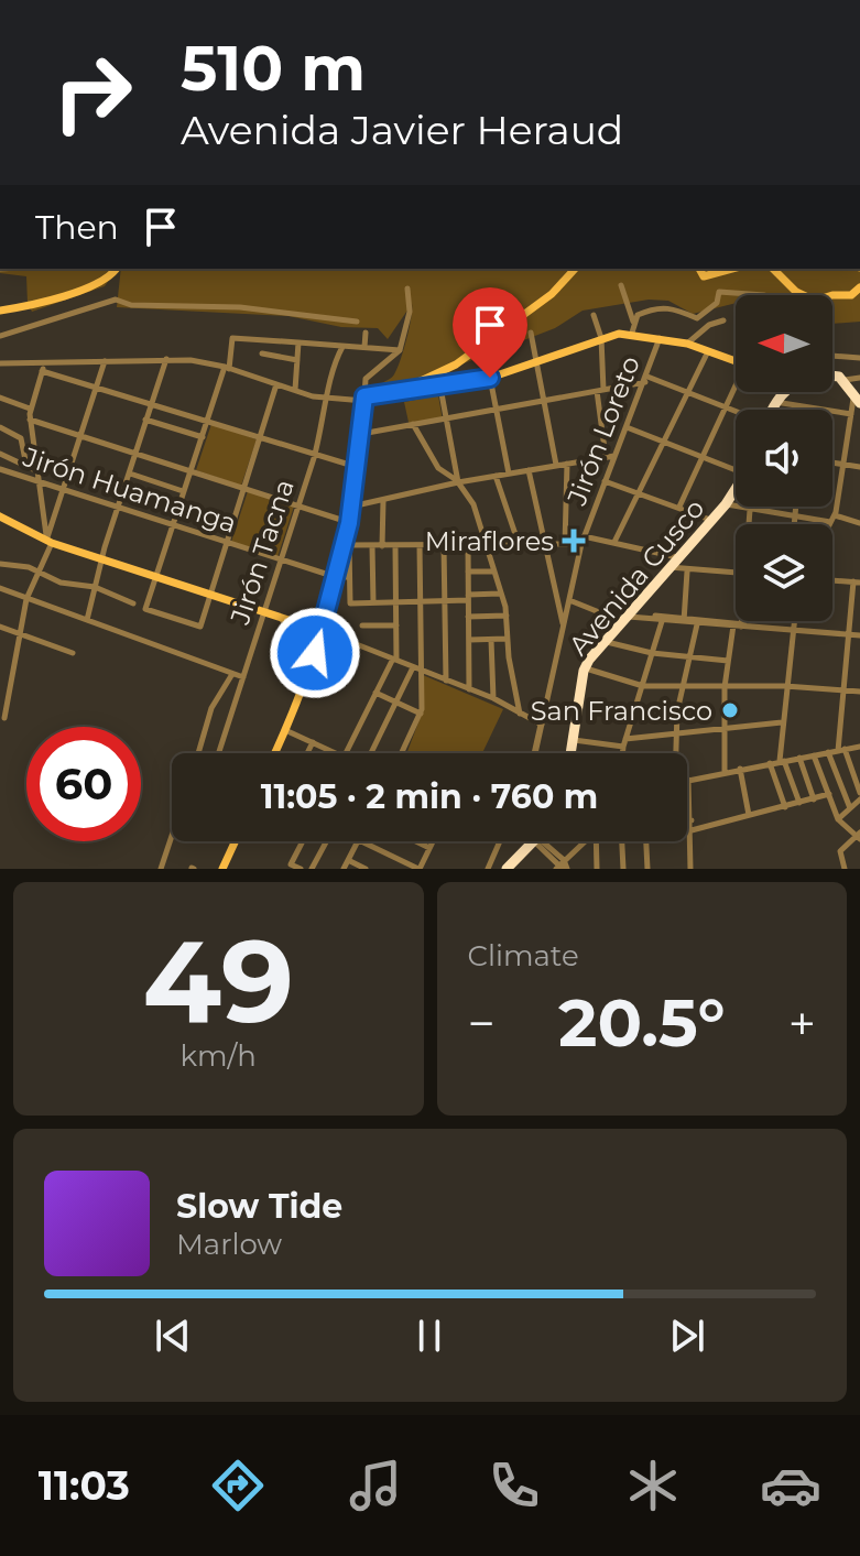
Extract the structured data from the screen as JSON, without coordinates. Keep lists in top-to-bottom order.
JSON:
{
  "streets": {
    "highway": ["Avenida Cusco"],
    "street": ["Jirón Loreto", "Jirón Huamanga", "Jirón Tacna"]
  },
  "crossings": [
    ["Jirón Huamanga", "Jirón Tacna"]
  ],
  "places": {
    "health": ["Miraflores"],
    "other": ["San Francisco"]
  },
  "north": "left",
  "page": {
    "turn": ["510 m", "Avenida Javier Heraud"],
    "then": "Then",
    "limit": "60",
    "trip": "11:05 · 2 min · 760 m",
    "tile": [
      ["49", "km/h"],
      "Climate"
    ],
    "heat": ["−", "20.5°", "+"],
    "song": ["Slow Tide", "Marlow"],
    "tabs": "11:03"
  }
}
